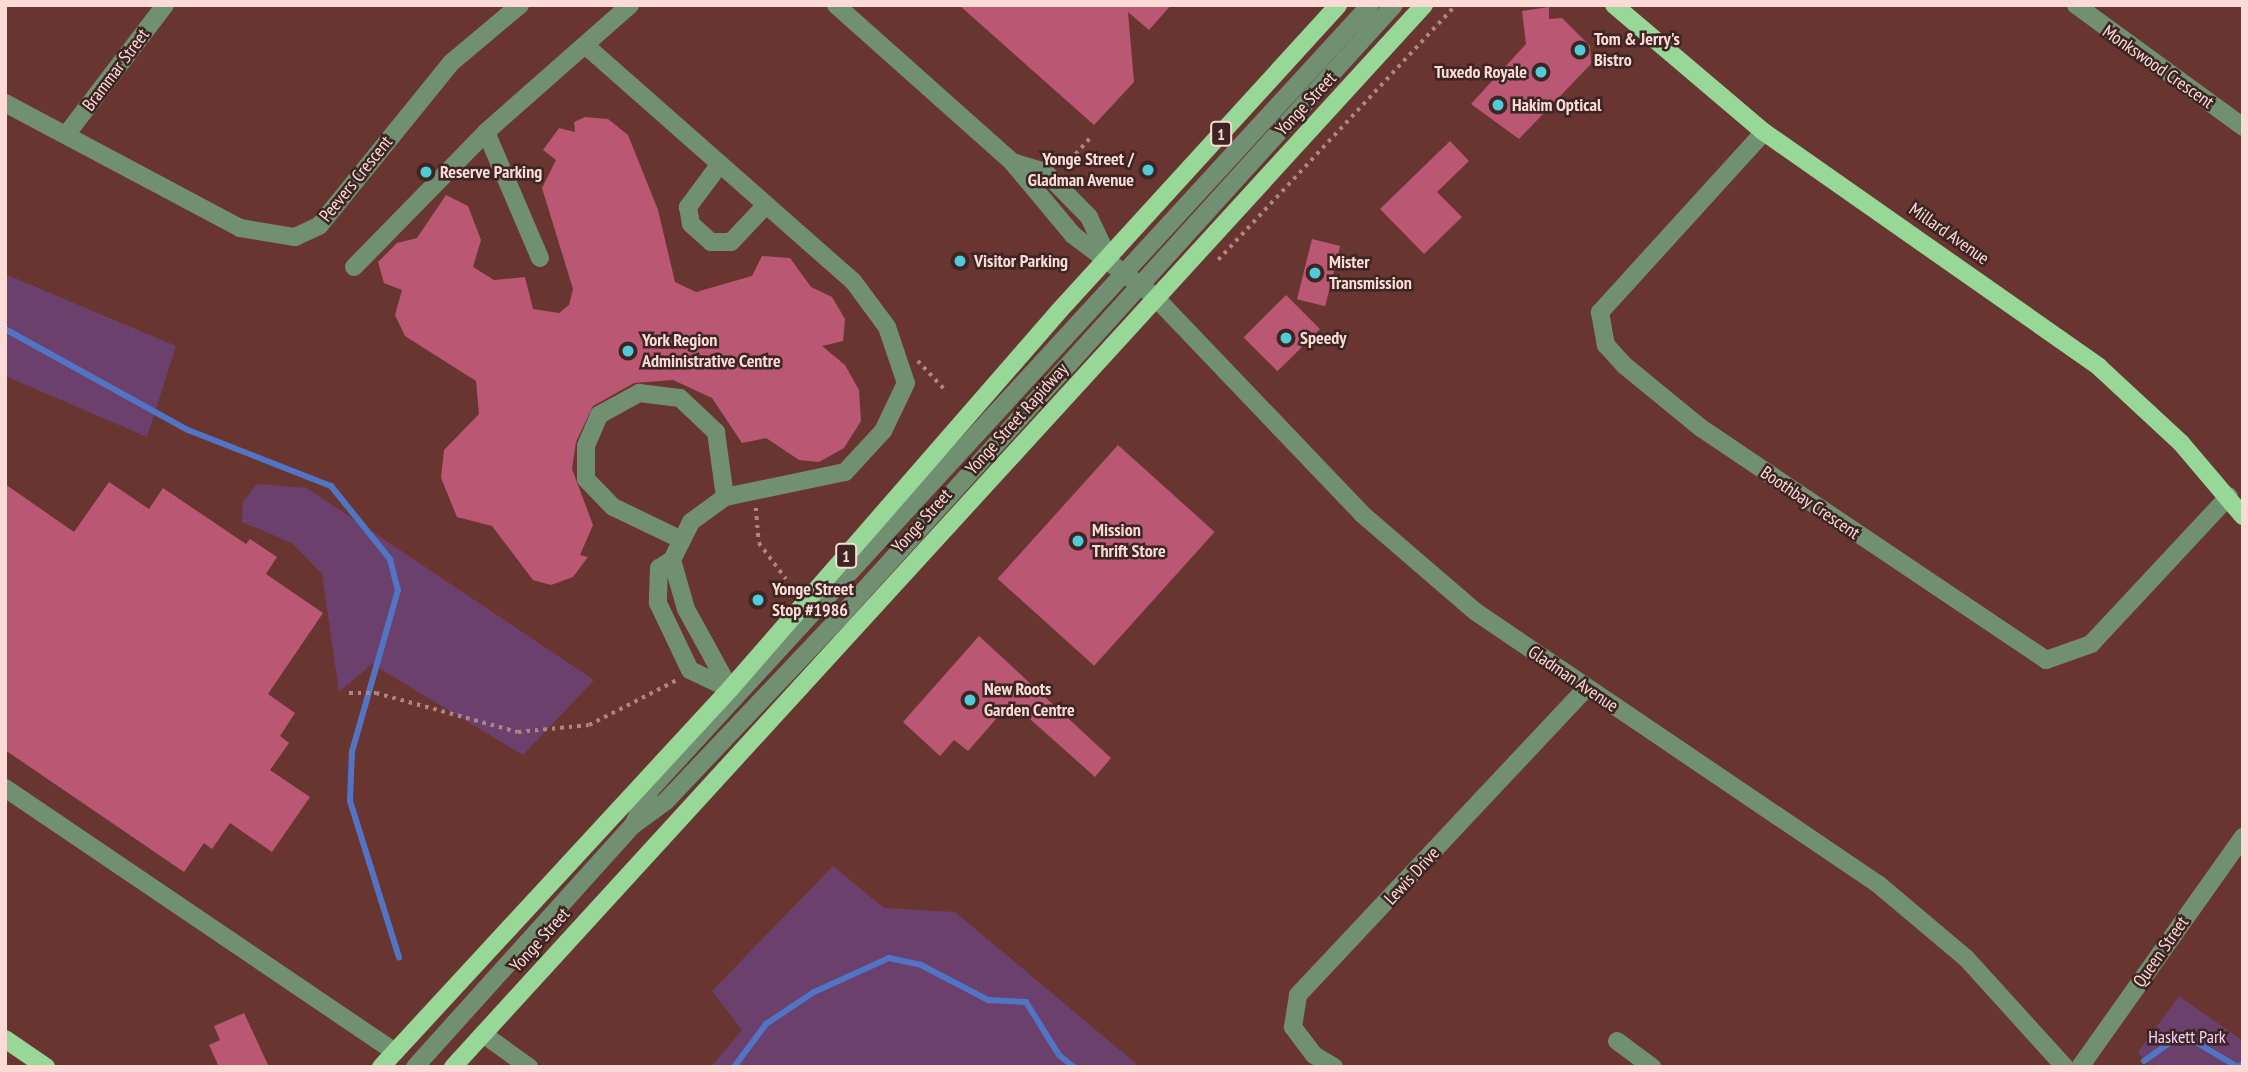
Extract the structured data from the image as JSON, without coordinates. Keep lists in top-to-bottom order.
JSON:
{
  "streets": {
    "main road": ["Yonge Street", "1", "Millard Avenue"],
    "street": [
      "Monkswood Crescent",
      "Brammar Street",
      "Peevers Crescent",
      "Yonge Street Rapidway",
      "Boothbay Crescent",
      "Gladman Avenue",
      "Lewis Drive",
      "Queen Street"
    ]
  },
  "crossings": [
    ["Brammar Street", "Peevers Crescent"],
    ["Yonge Street", "Gladman Avenue"],
    ["Millard Avenue", "Boothbay Crescent"],
    ["Yonge Street Rapidway", "Gladman Avenue"],
    ["Gladman Avenue", "Lewis Drive"]
  ],
  "parks": ["Haskett Park"],
  "places": [
    "Tom & Jerry's Bistro",
    "Tuxedo Royale",
    "Hakim Optical",
    "Yonge Street / Gladman Avenue",
    "Reserve Parking",
    "Visitor Parking",
    "Mister Transmission",
    "Speedy",
    "York Region Administrative Centre",
    "Mission Thrift Store",
    "Yonge Street Stop #1986",
    "New Roots Garden Centre"
  ]
}
